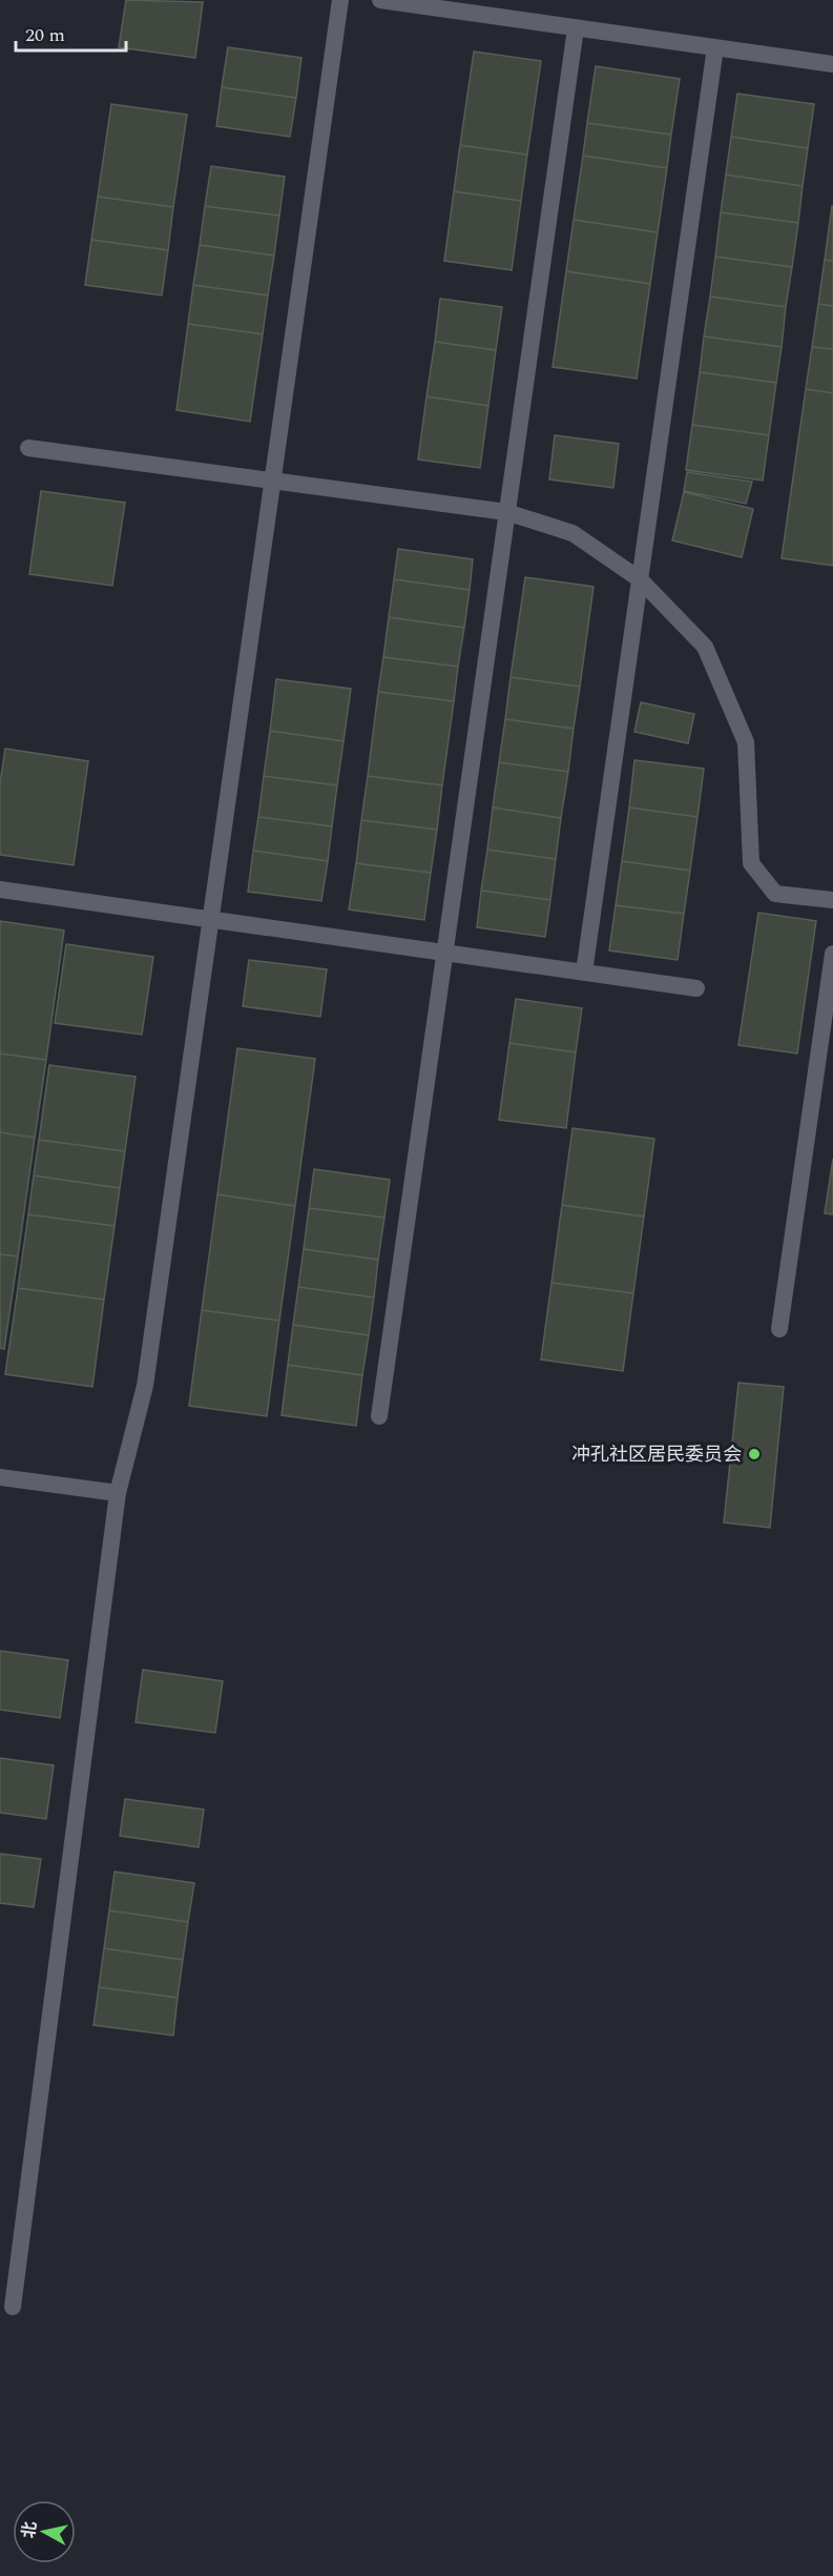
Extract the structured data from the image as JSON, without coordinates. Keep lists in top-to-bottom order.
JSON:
{
  "places": ["冲孔社区居民委员会"],
  "scale_bar": "20 m",
  "north": "left"
}
